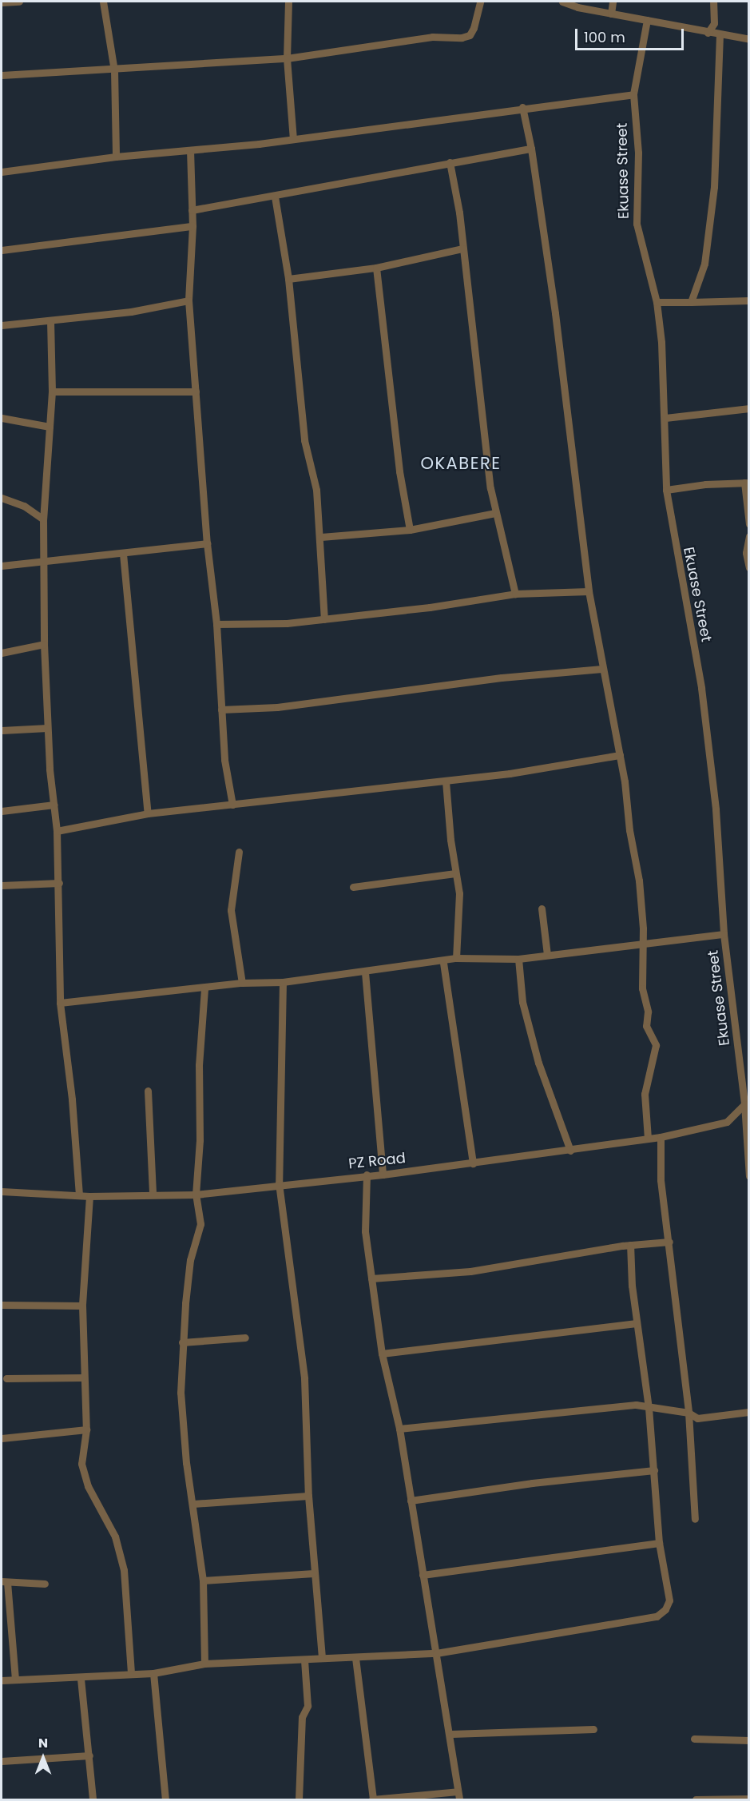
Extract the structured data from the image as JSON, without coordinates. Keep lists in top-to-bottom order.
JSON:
{
  "streets": {
    "street": ["Ekuase Street", "PZ Road"]
  },
  "crossings": [
    ["Ekuase Street", "PZ Road"]
  ],
  "districts": ["OKABERE"],
  "scale_bar": "100 m",
  "north": "top"
}
